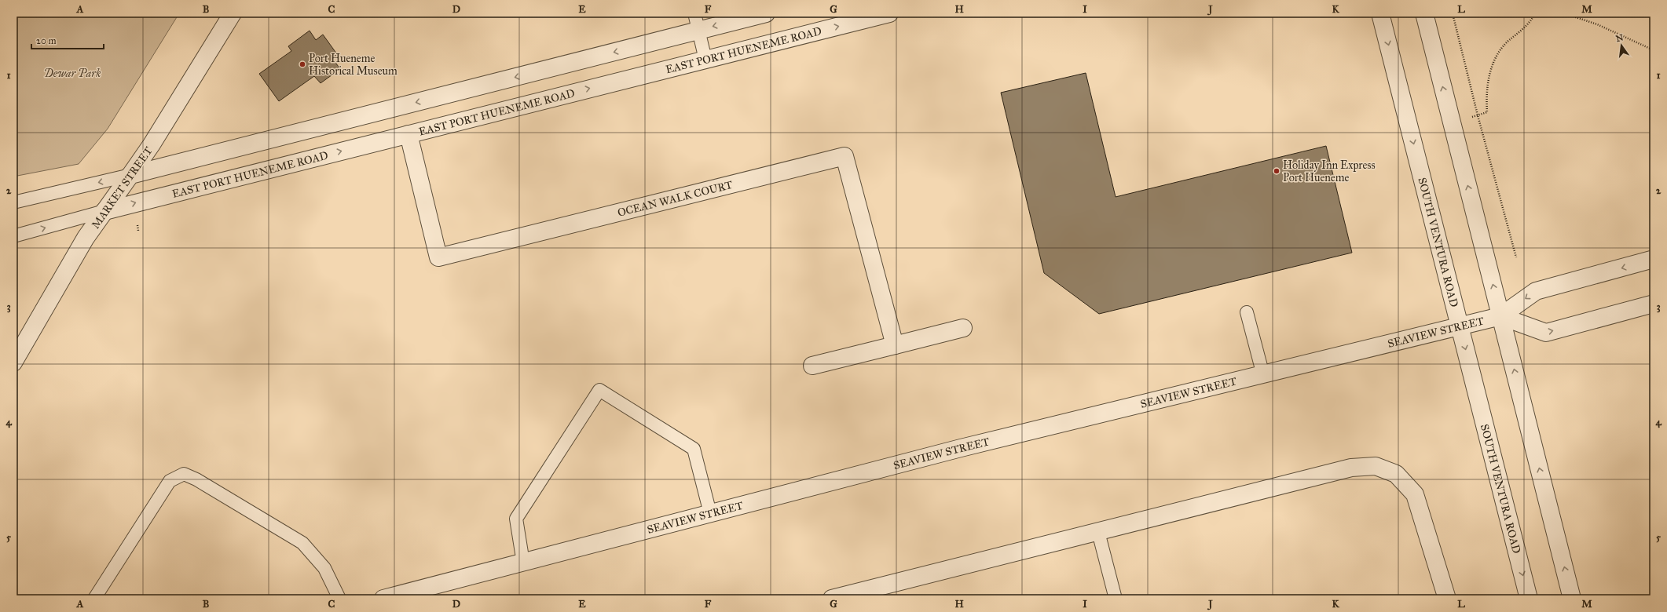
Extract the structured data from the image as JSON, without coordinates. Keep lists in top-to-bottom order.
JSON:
{
  "streets": {
    "street": [
      "EAST PORT HUENEME ROAD",
      "MARKET STREET",
      "OCEAN WALK COURT",
      "SOUTH VENTURA ROAD",
      "SEAVIEW STREET"
    ]
  },
  "crossings": [
    ["EAST PORT HUENEME ROAD", "MARKET STREET"],
    ["EAST PORT HUENEME ROAD", "OCEAN WALK COURT"],
    ["SOUTH VENTURA ROAD", "SEAVIEW STREET"]
  ],
  "parks": ["Dewar Park"],
  "places": ["Port Hueneme Historical Museum", "Holiday Inn Express Port Hueneme"],
  "scale_bar": "20 m",
  "north": "top",
  "grid": {
    "columns": [
      "A",
      "B",
      "C",
      "D",
      "E",
      "F",
      "G",
      "H",
      "I",
      "J",
      "K",
      "L",
      "M"
    ],
    "rows": [
      "1",
      "2",
      "3",
      "4",
      "5"
    ]
  }
}
